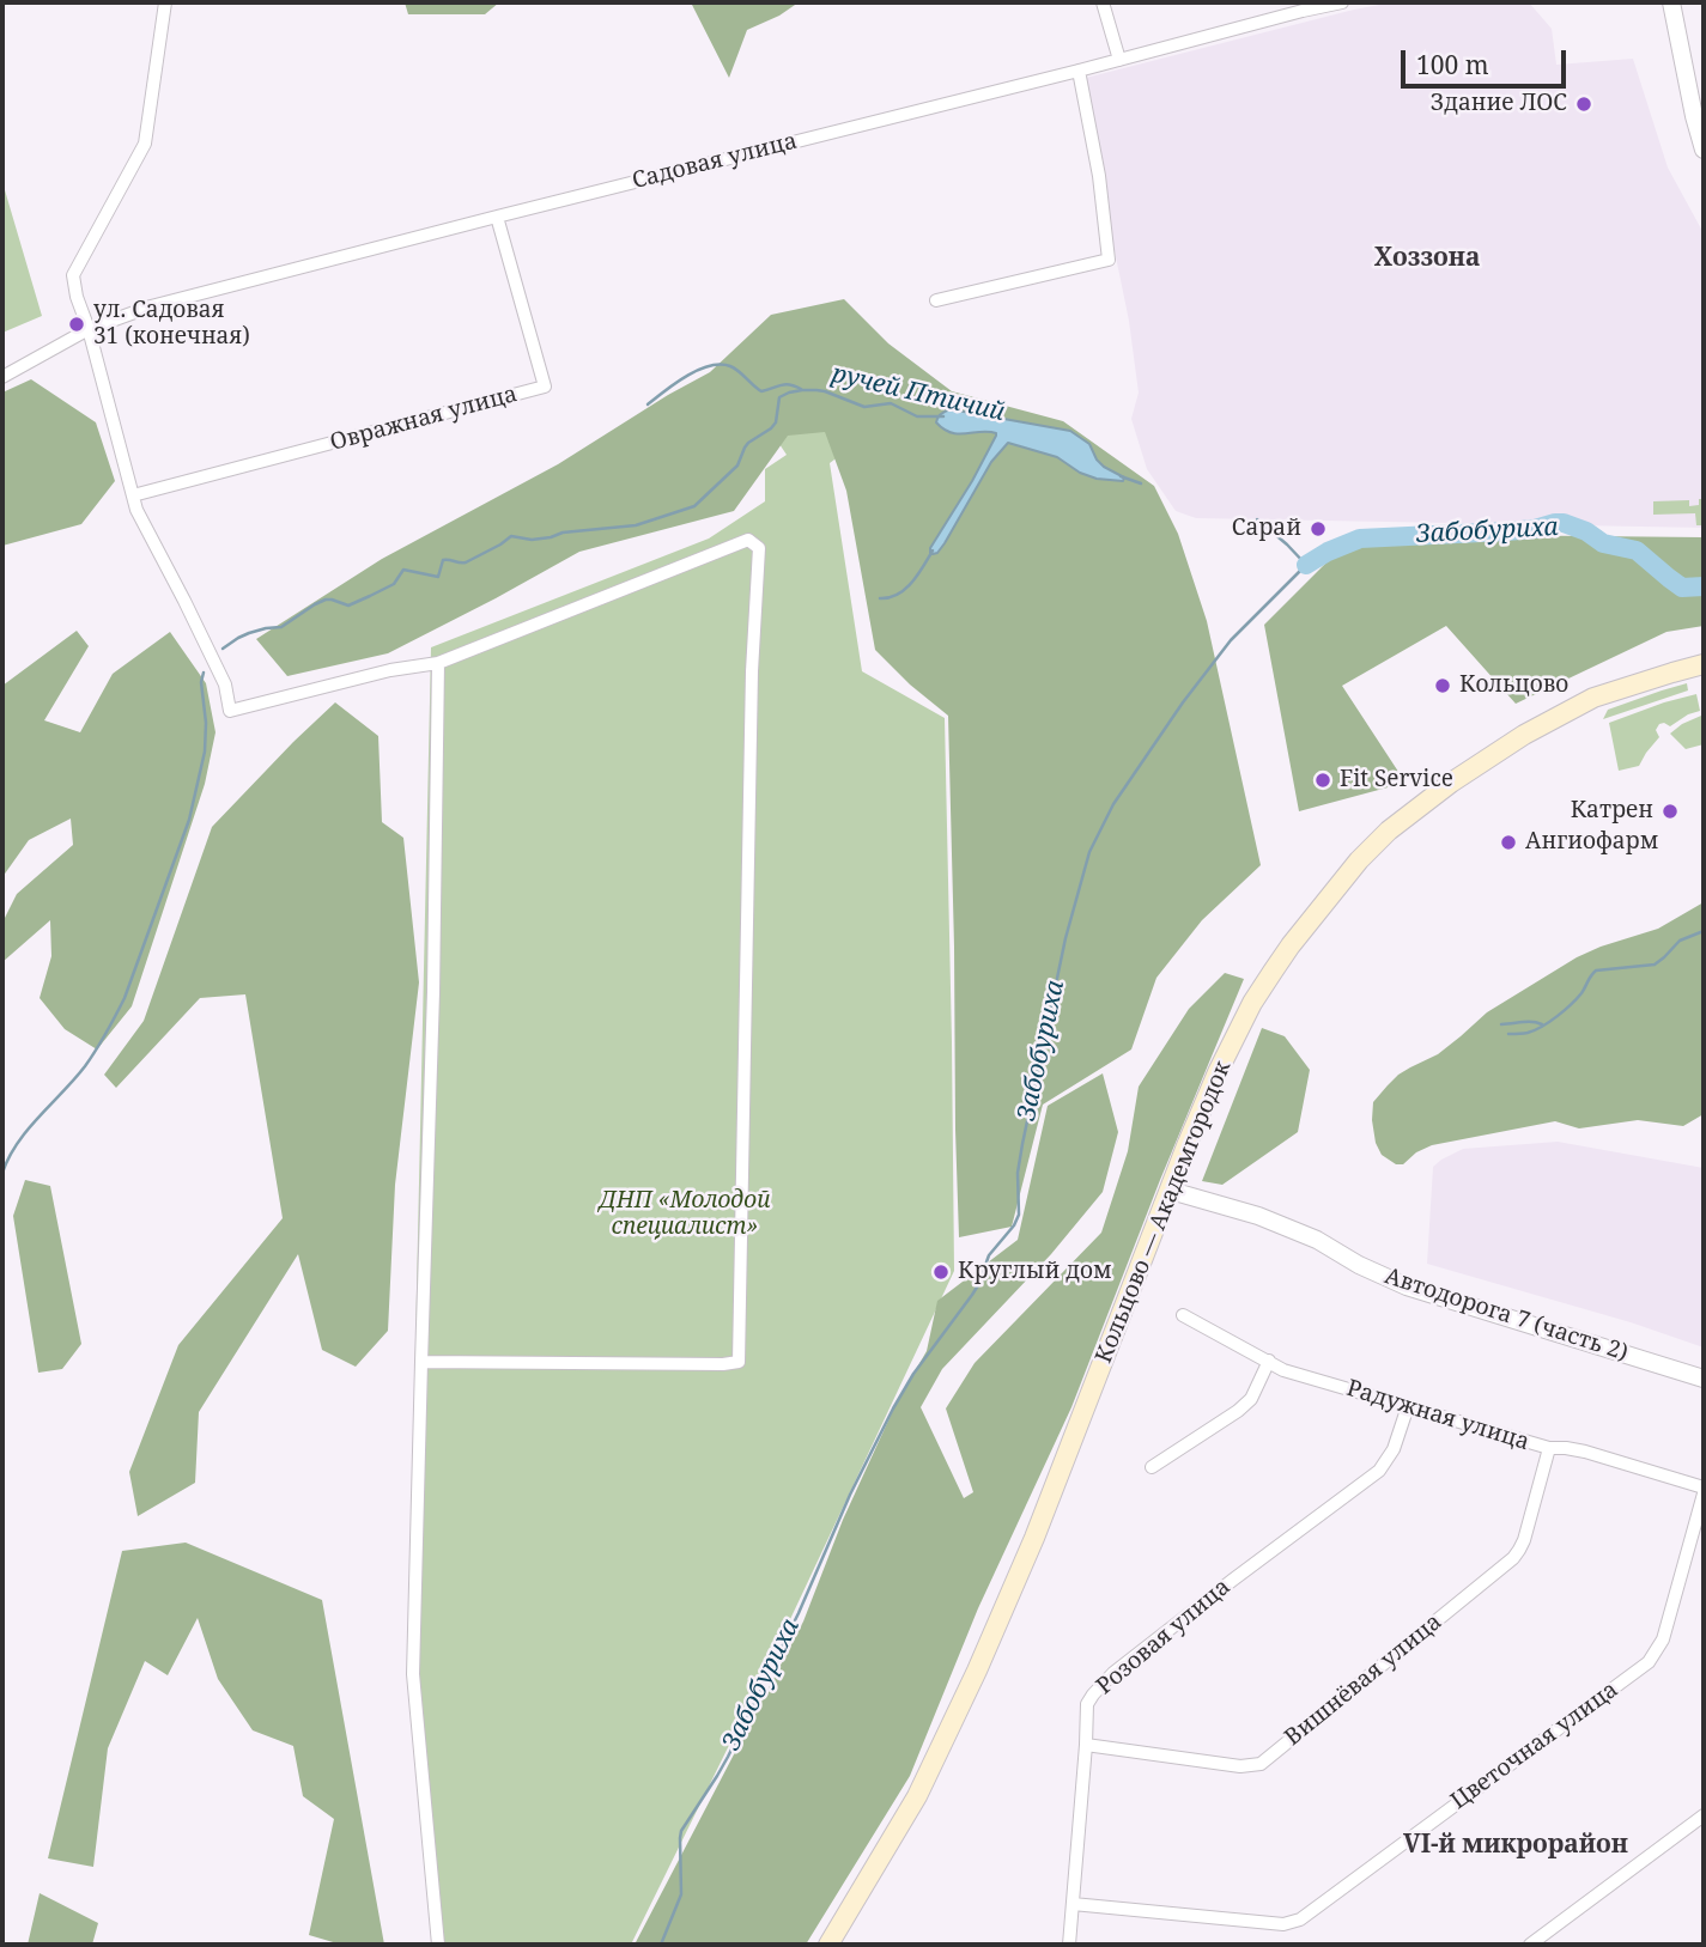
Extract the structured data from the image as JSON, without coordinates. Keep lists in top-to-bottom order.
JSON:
{
  "streets": {
    "main road": ["Кольцово — Академгородок"],
    "street": [
      "Садовая улица",
      "Овражная улица",
      "Автодорога 7 (часть 2)",
      "Радужная улица",
      "Розовая улица",
      "Вишнёвая улица",
      "Цветочная улица"
    ]
  },
  "crossings": [
    ["Садовая улица", "Овражная улица"],
    ["Кольцово — Академгородок", "Автодорога 7 (часть 2)"],
    ["Радужная улица", "Розовая улица"],
    ["Радужная улица", "Вишнёвая улица"],
    ["Радужная улица", "Цветочная улица"],
    ["Розовая улица", "Вишнёвая улица"],
    ["Розовая улица", "Цветочная улица"]
  ],
  "districts": ["Хоззона", "VI-й микрорайон"],
  "water": ["ручей Птичий", "Забобуриха"],
  "parks": ["ДНП «Молодой специалист»"],
  "places": [
    "Здание ЛОС",
    "ул. Садовая 31 (конечная)",
    "Сарай",
    "Кольцово",
    "Fit Service",
    "Катрен",
    "Ангиофарм",
    "Круглый дом"
  ],
  "scale_bar": "100 m"
}
